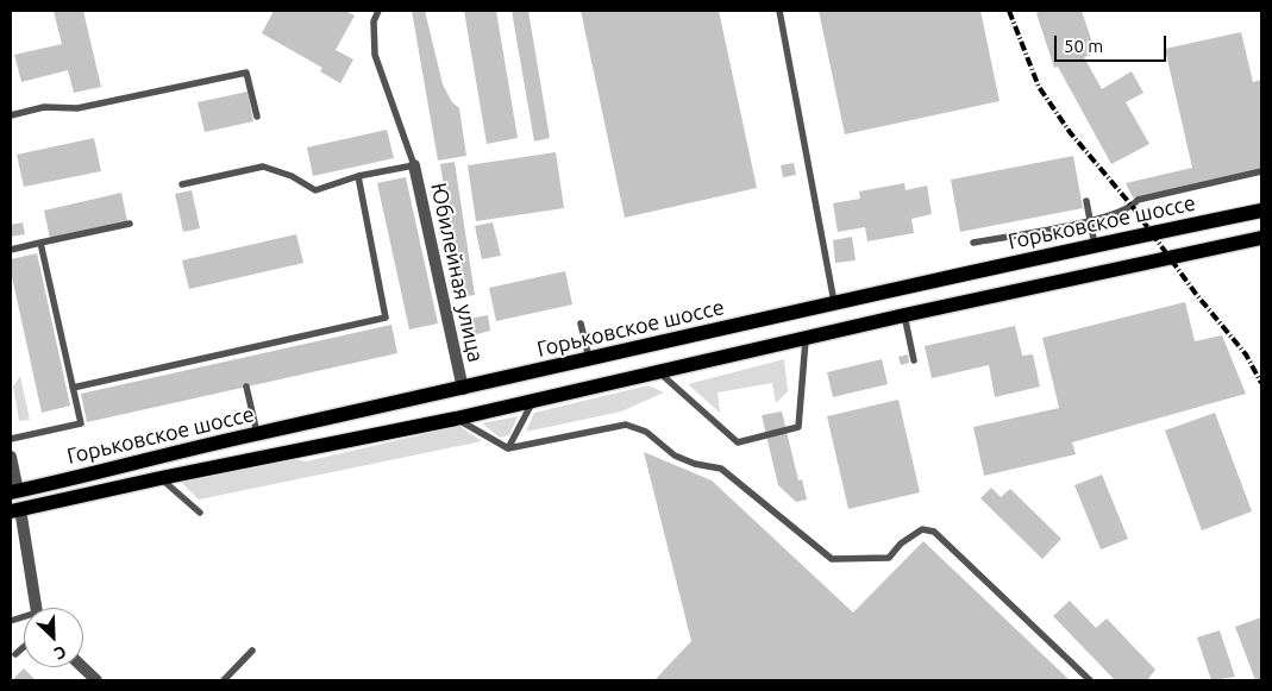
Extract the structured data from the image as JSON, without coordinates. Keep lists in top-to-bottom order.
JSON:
{
  "streets": {
    "main road": ["Горьковское шоссе"],
    "street": ["Юбилейная улица"]
  },
  "crossings": [
    ["Горьковское шоссе", "Юбилейная улица"]
  ],
  "scale_bar": "50 m",
  "north": "bottom right"
}
